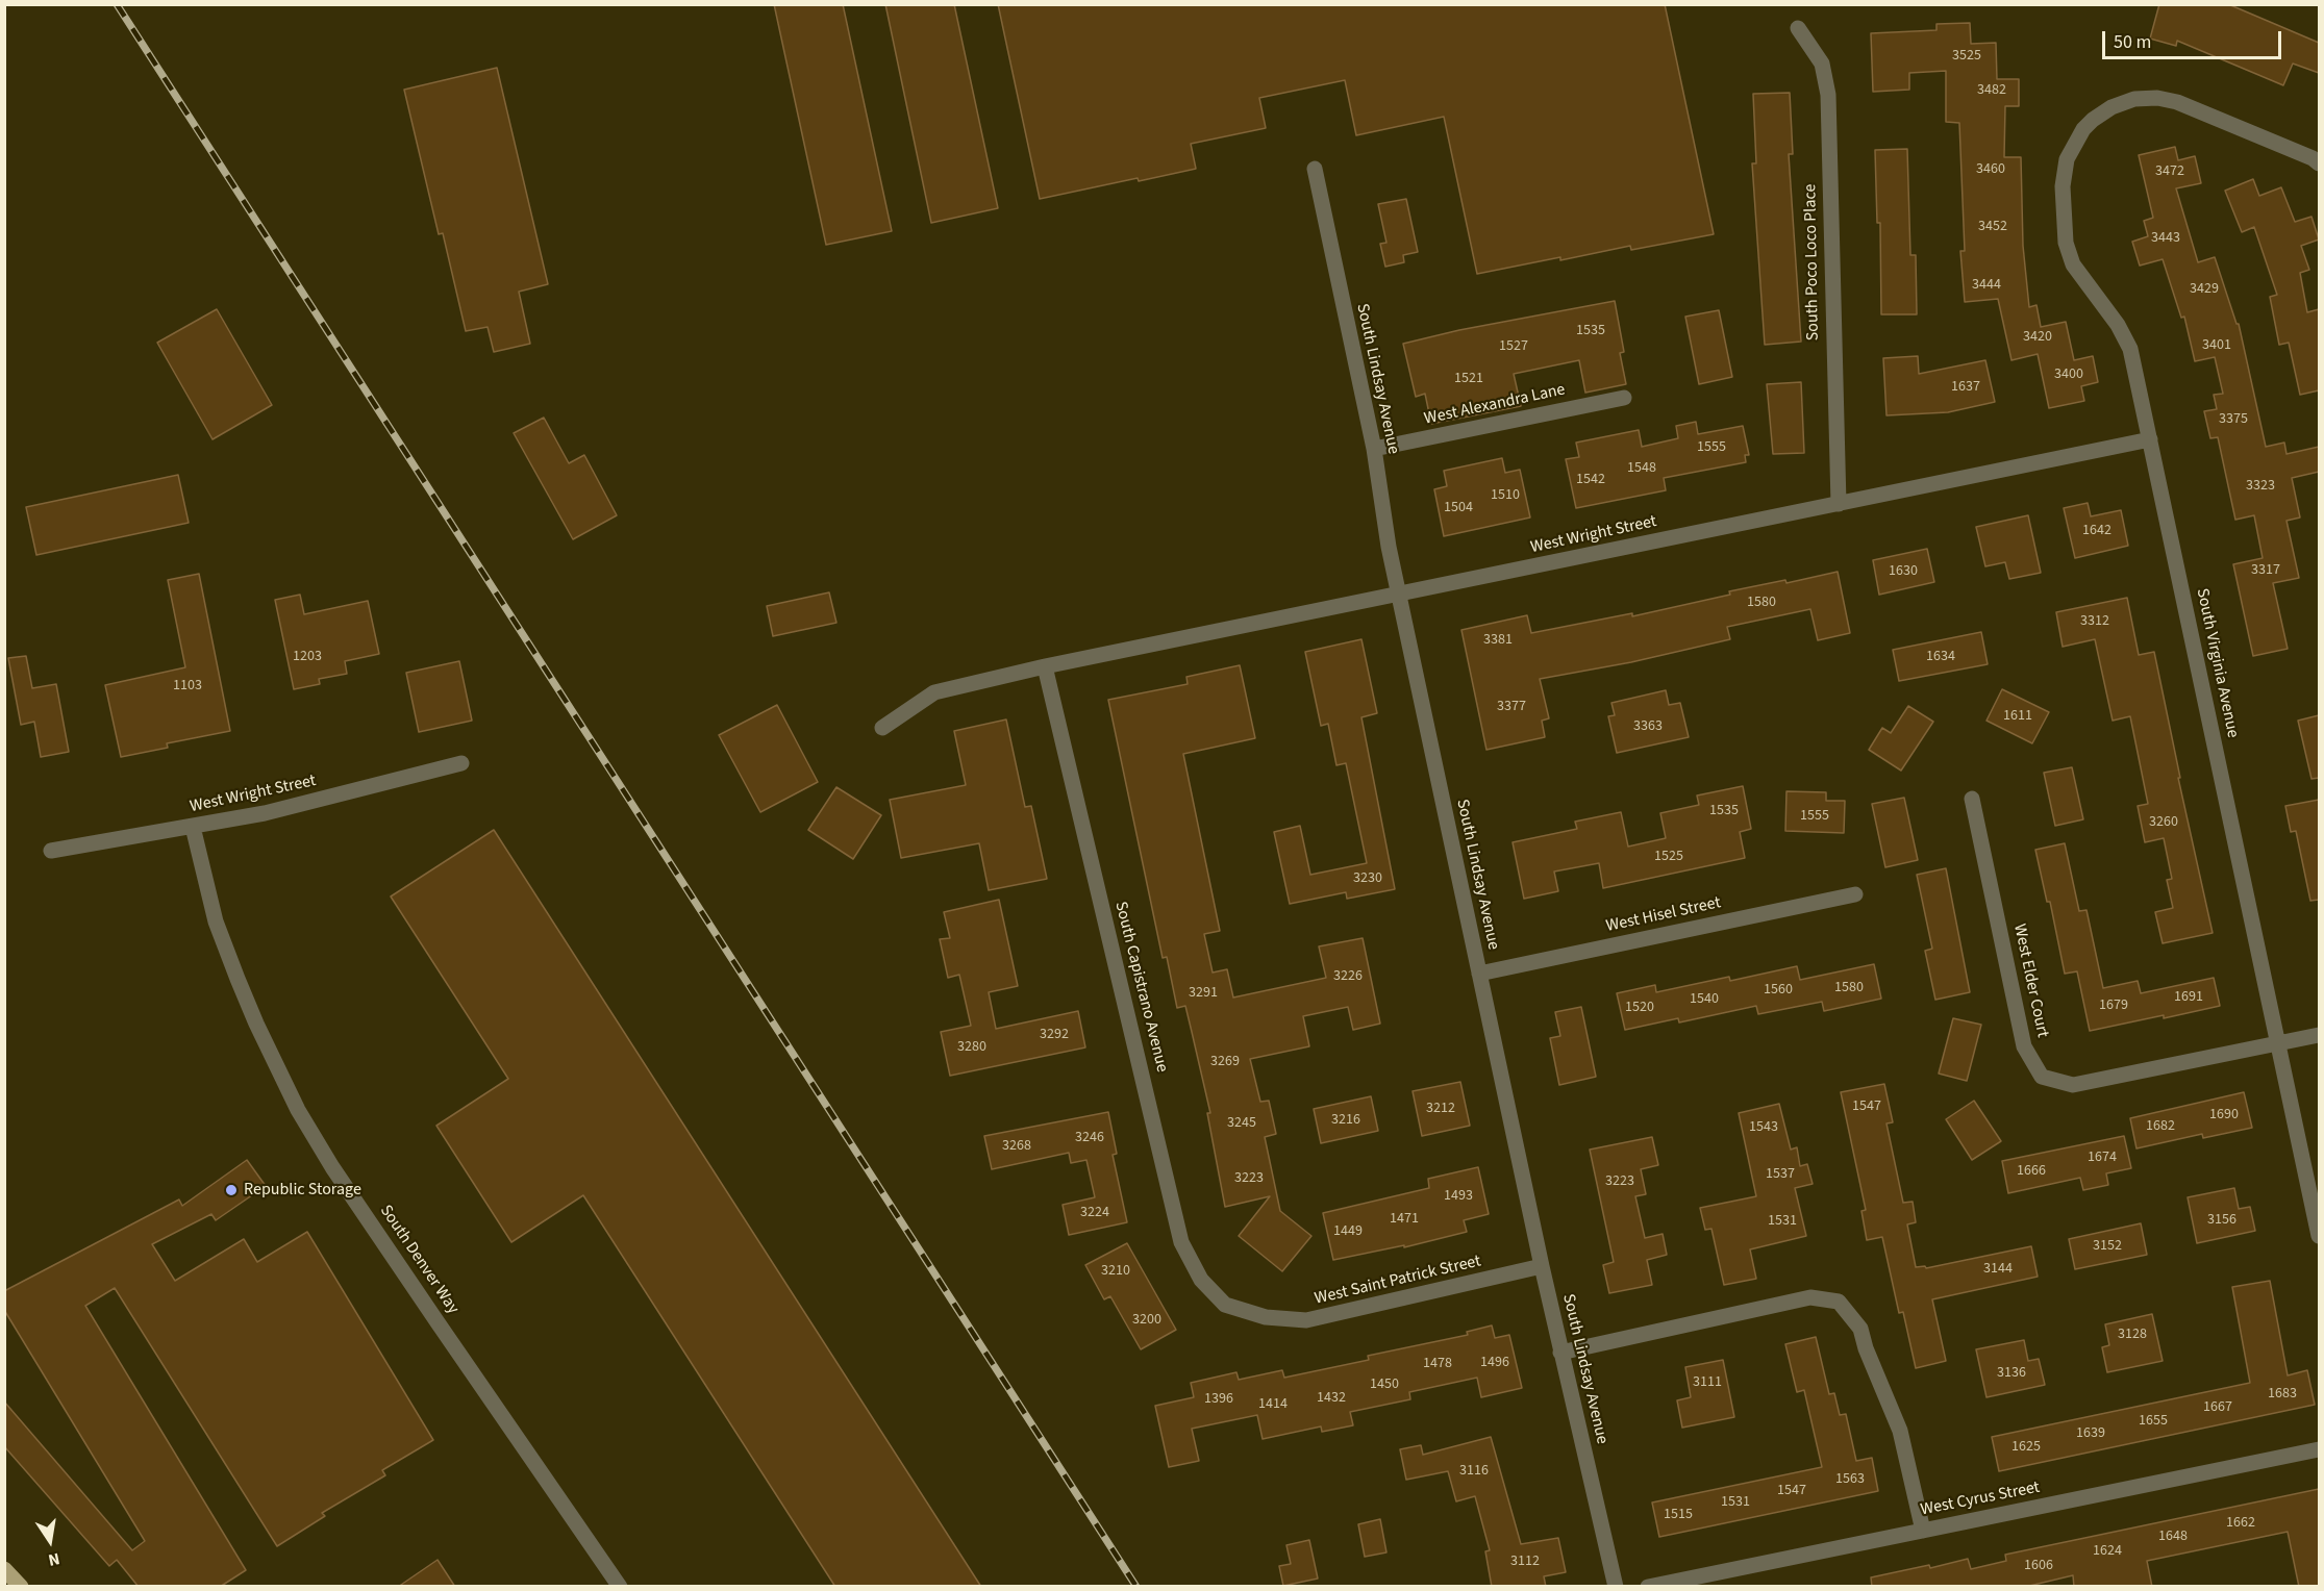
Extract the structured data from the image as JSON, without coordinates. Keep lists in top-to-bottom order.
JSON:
{
  "streets": {
    "street": [
      "South Poco Loco Place",
      "South Lindsay Avenue",
      "West Alexandra Lane",
      "West Wright Street",
      "South Virginia Avenue",
      "West Hisel Street",
      "West Elder Court",
      "South Capistrano Avenue",
      "South Denver Way",
      "West Saint Patrick Street",
      "West Cyrus Street"
    ]
  },
  "crossings": [
    ["South Poco Loco Place", "West Wright Street"],
    ["South Lindsay Avenue", "West Alexandra Lane"],
    ["South Lindsay Avenue", "West Wright Street"],
    ["South Lindsay Avenue", "West Hisel Street"],
    ["South Lindsay Avenue", "West Saint Patrick Street"],
    ["West Wright Street", "South Virginia Avenue"],
    ["West Wright Street", "South Capistrano Avenue"],
    ["West Wright Street", "South Denver Way"],
    ["South Virginia Avenue", "West Elder Court"],
    ["South Capistrano Avenue", "West Saint Patrick Street"]
  ],
  "places": ["Republic Storage"],
  "house_numbers": [
    "3525",
    "3482",
    "3460",
    "3472",
    "3452",
    "3443",
    "3444",
    "3429",
    "1535",
    "3420",
    "3401",
    "1527",
    "3400",
    "1521",
    "1637",
    "3375",
    "1555",
    "1548",
    "1542",
    "3323",
    "1510",
    "1504",
    "1642",
    "3317",
    "1630",
    "1580",
    "3312",
    "3381",
    "1203",
    "1634",
    "1103",
    "3377",
    "1611",
    "3363",
    "1535",
    "1555",
    "3260",
    "1525",
    "3230",
    "3226",
    "1580",
    "1560",
    "3291",
    "1691",
    "1540",
    "1679",
    "1520",
    "3292",
    "3280",
    "3269",
    "1547",
    "3212",
    "1690",
    "3216",
    "3245",
    "1682",
    "1543",
    "3246",
    "3268",
    "1674",
    "1666",
    "1537",
    "3223",
    "3223",
    "1493",
    "3224",
    "1471",
    "3156",
    "1531",
    "1449",
    "3152",
    "3144",
    "3210",
    "3200",
    "3128",
    "1496",
    "1478",
    "3136",
    "3111",
    "1450",
    "1683",
    "1432",
    "1396",
    "1414",
    "1667",
    "1655",
    "1639",
    "1625",
    "3116",
    "1563",
    "1547",
    "1531",
    "1515",
    "1662",
    "1648",
    "1624",
    "3112",
    "1606"
  ],
  "scale_bar": "50 m",
  "north": "bottom"
}
